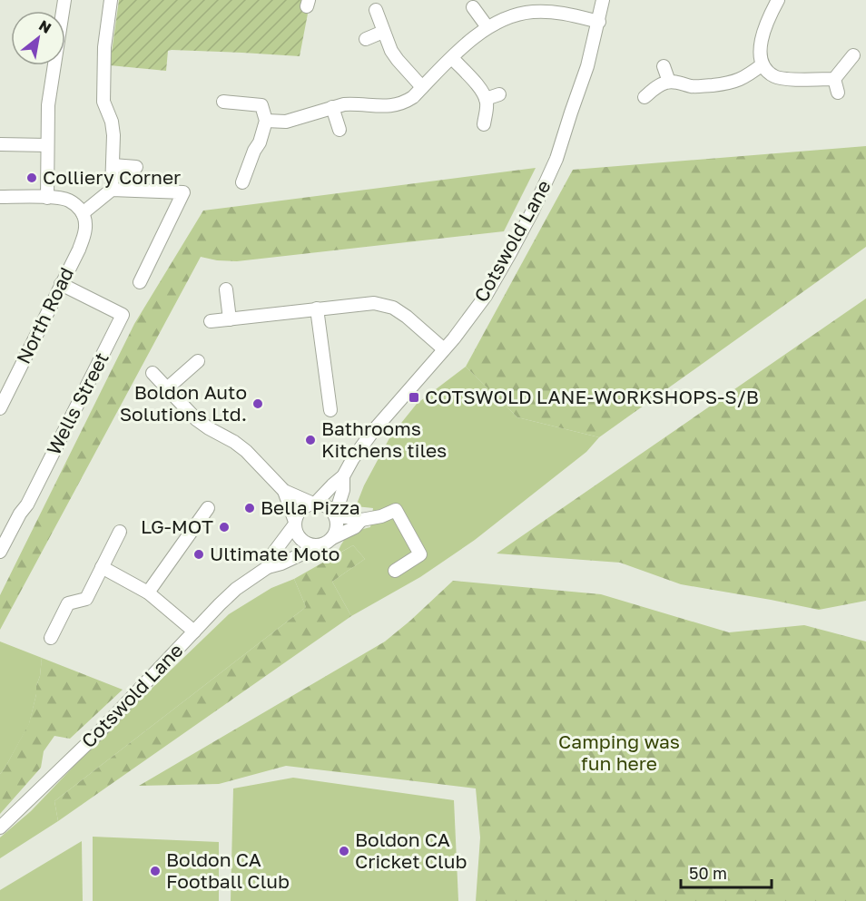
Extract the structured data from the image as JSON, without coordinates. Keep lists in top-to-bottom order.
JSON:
{
  "streets": {
    "street": ["Cotswold Lane", "North Road", "Wells Street"]
  },
  "crossings": [
    ["North Road", "Wells Street"]
  ],
  "parks": ["Camping was fun here"],
  "places": {
    "other": [
      "Colliery Corner",
      "Boldon Auto Solutions Ltd.",
      "Bathrooms Kitchens tiles",
      "Bella Pizza",
      "LG-MOT",
      "Ultimate Moto",
      "Boldon CA Cricket Club",
      "Boldon CA Football Club"
    ],
    "transit": ["COTSWOLD LANE-WORKSHOPS-S/B"]
  },
  "scale_bar": "50 m",
  "north": "top right"
}
